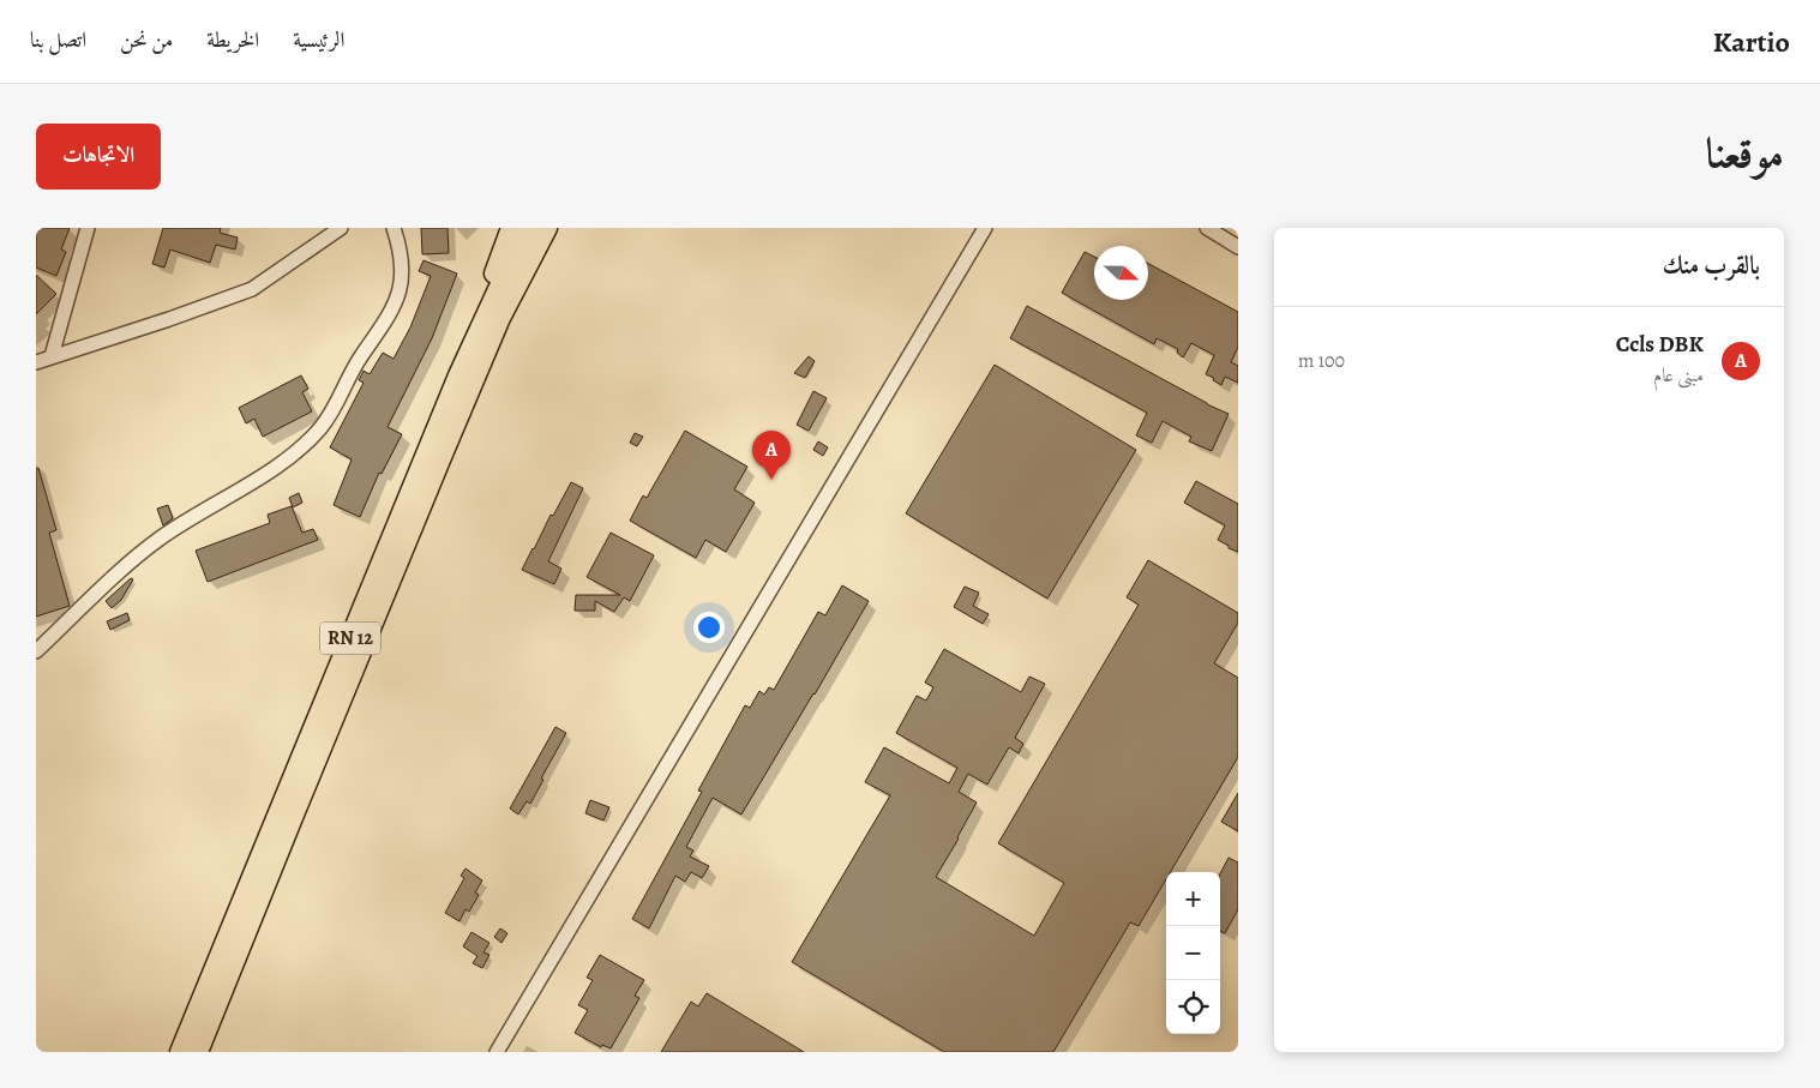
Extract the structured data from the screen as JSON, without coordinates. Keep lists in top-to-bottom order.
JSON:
{
  "streets": {
    "highway": ["RN 12"]
  },
  "north": "right",
  "page": {
    "header": "Kartio",
    "nav": [
      "الرئيسية",
      "الخريطة",
      "من نحن",
      "اتصل بنا"
    ],
    "title": "موقعنا",
    "buttons": "الاتجاهات",
    "heading": "بالقرب منك",
    "list": [
      {
        "mark": "A",
        "name": "Ccls DBK",
        "note": "مبنى عام",
        "value": "100 m"
      }
    ],
    "pins": "A",
    "map_buttons": ["+", "−"]
  }
}
